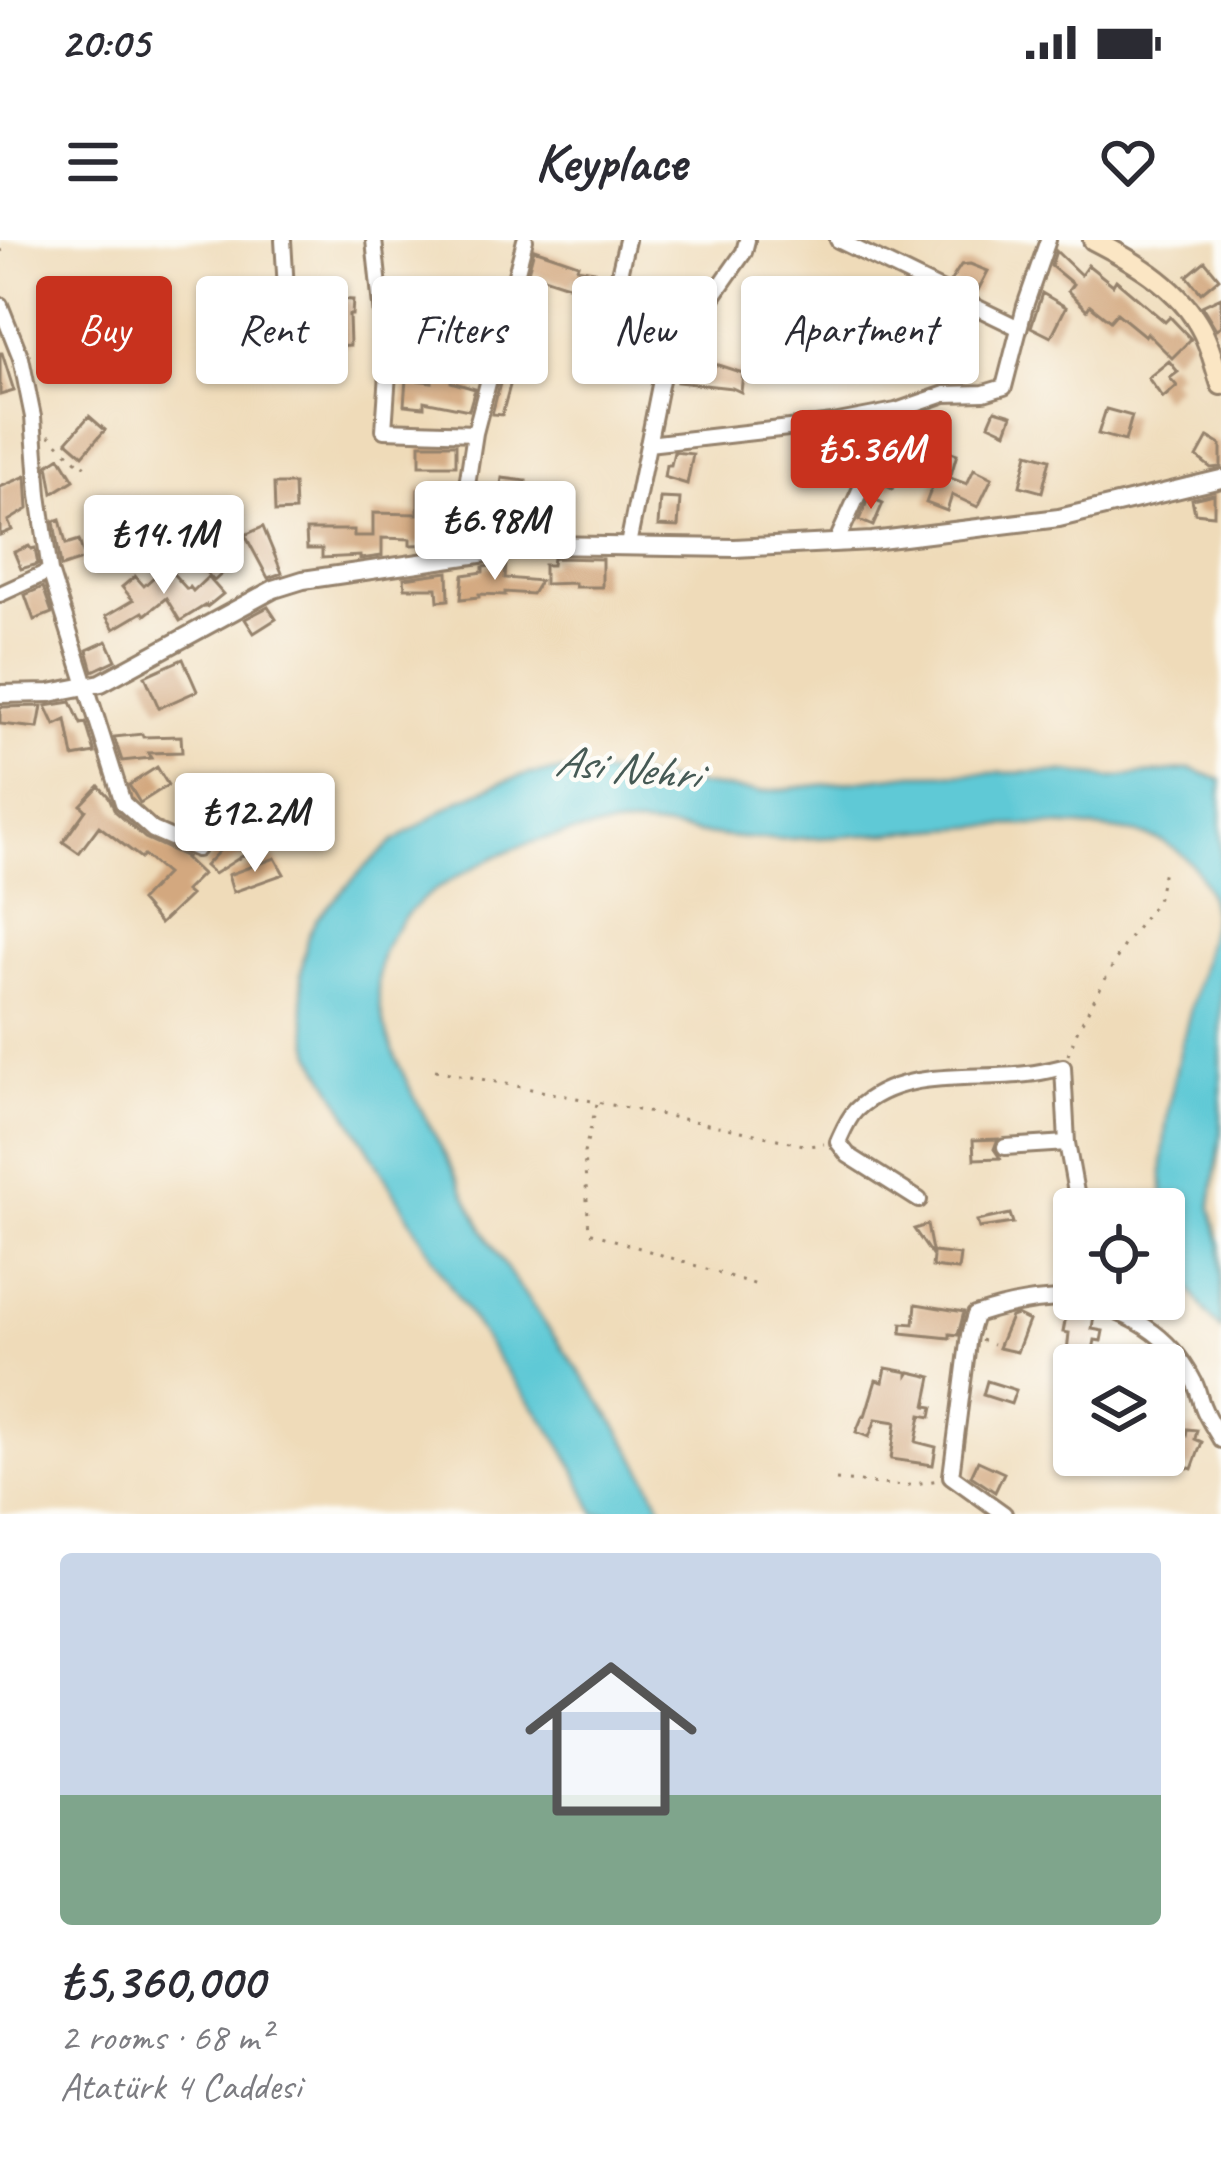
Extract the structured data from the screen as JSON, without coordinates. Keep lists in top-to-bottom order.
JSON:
{
  "water": ["Asi Nehri"],
  "page": {
    "status": "20:05",
    "header": "Keyplace",
    "chip": [
      "Buy",
      "Rent",
      "Filters",
      "New",
      "Apartment"
    ],
    "price": [
      "₺5.36M",
      "₺6.98M",
      "₺14.1M",
      "₺12.2M"
    ],
    "list": [
      {
        "name": "₺5,360,000",
        "note": "2 rooms · 68 m² · Atatürk 4 Caddesi"
      }
    ]
  }
}
